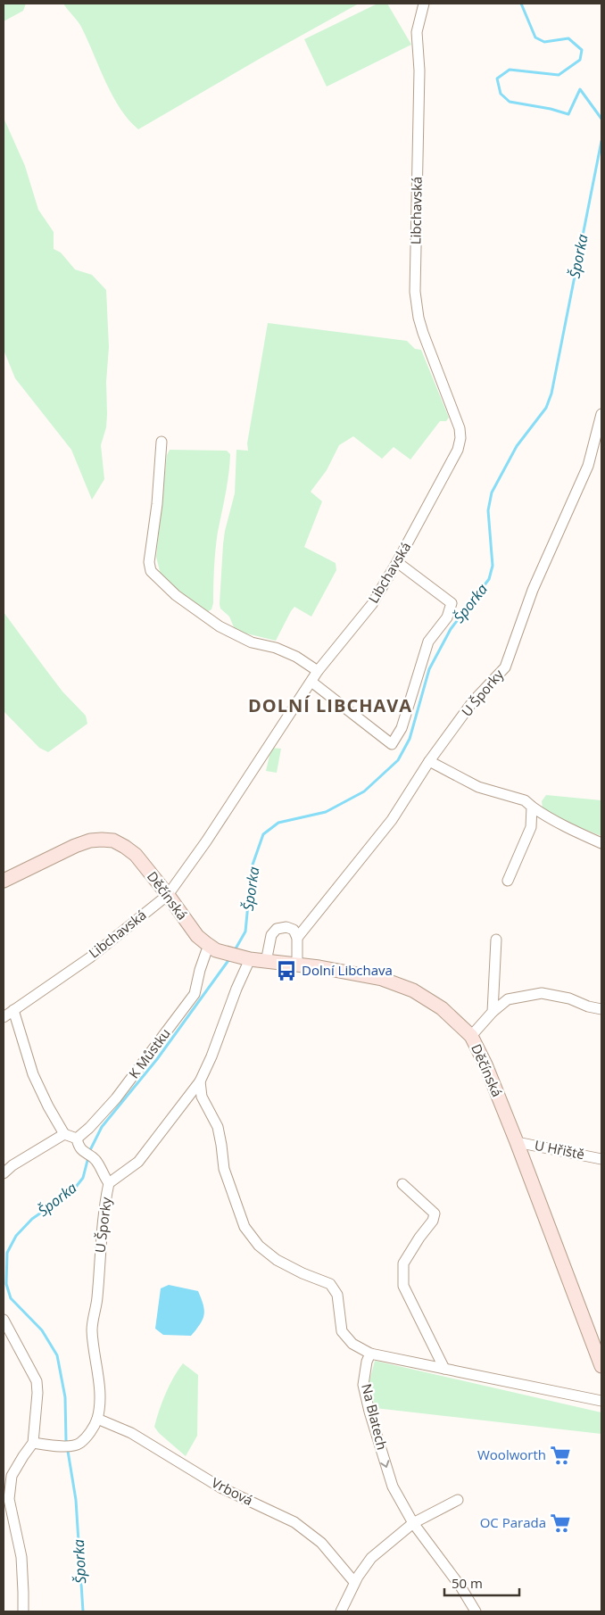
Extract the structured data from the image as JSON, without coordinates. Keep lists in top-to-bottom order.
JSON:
{
  "streets": {
    "main road": ["Děčínská"],
    "street": [
      "Libchavská",
      "U Šporky",
      "K Můstku",
      "U Hřiště",
      "Na Blatech",
      "Vrbová"
    ]
  },
  "crossings": [
    ["Libchavská", "Děčínská"],
    ["U Šporky", "Děčínská"],
    ["U Šporky", "Vrbová"],
    ["Děčínská", "K Můstku"],
    ["Děčínská", "U Hřiště"]
  ],
  "one_way": ["Na Blatech"],
  "districts": ["DOLNÍ LIBCHAVA"],
  "water": ["Šporka"],
  "places": {
    "bus stop": ["Dolní Libchava"],
    "supermarket": ["Woolworth", "OC Parada"]
  },
  "scale_bar": "50 m"
}
